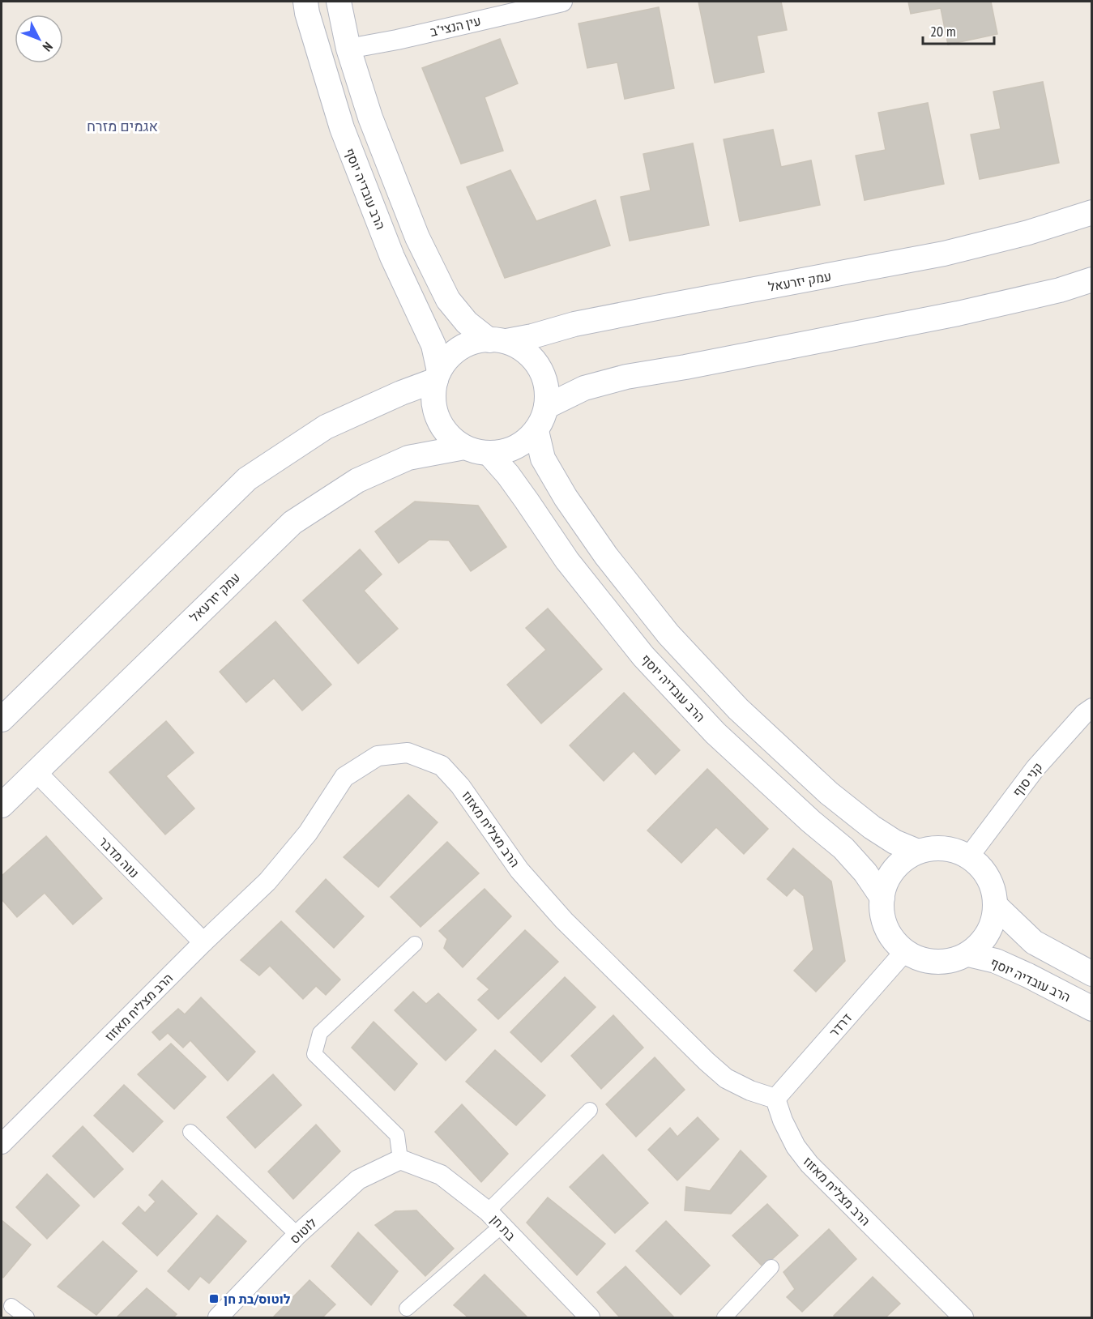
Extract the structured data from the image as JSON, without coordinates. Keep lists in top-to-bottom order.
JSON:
{
  "streets": {
    "street": [
      "עין הנצי\"ב",
      "הרב עובדיה יוסף",
      "עמק יזרעאל",
      "קני סוף",
      "הרב מצליח מאזוז",
      "נווה מדבר",
      "דרדר",
      "בת חן",
      "לוטוס"
    ]
  },
  "crossings": [
    ["הרב עובדיה יוסף", "עמק יזרעאל"],
    ["הרב עובדיה יוסף", "קני סוף"],
    ["הרב עובדיה יוסף", "דרדר"],
    ["עמק יזרעאל", "נווה מדבר"],
    ["קני סוף", "דרדר"],
    ["הרב מצליח מאזוז", "נווה מדבר"],
    ["הרב מצליח מאזוז", "דרדר"],
    ["בת חן", "לוטוס"]
  ],
  "districts": ["אגמים מזרח"],
  "places": {
    "transit": ["לוטוס/בת חן"]
  },
  "scale_bar": "20 m",
  "north": "bottom right"
}
